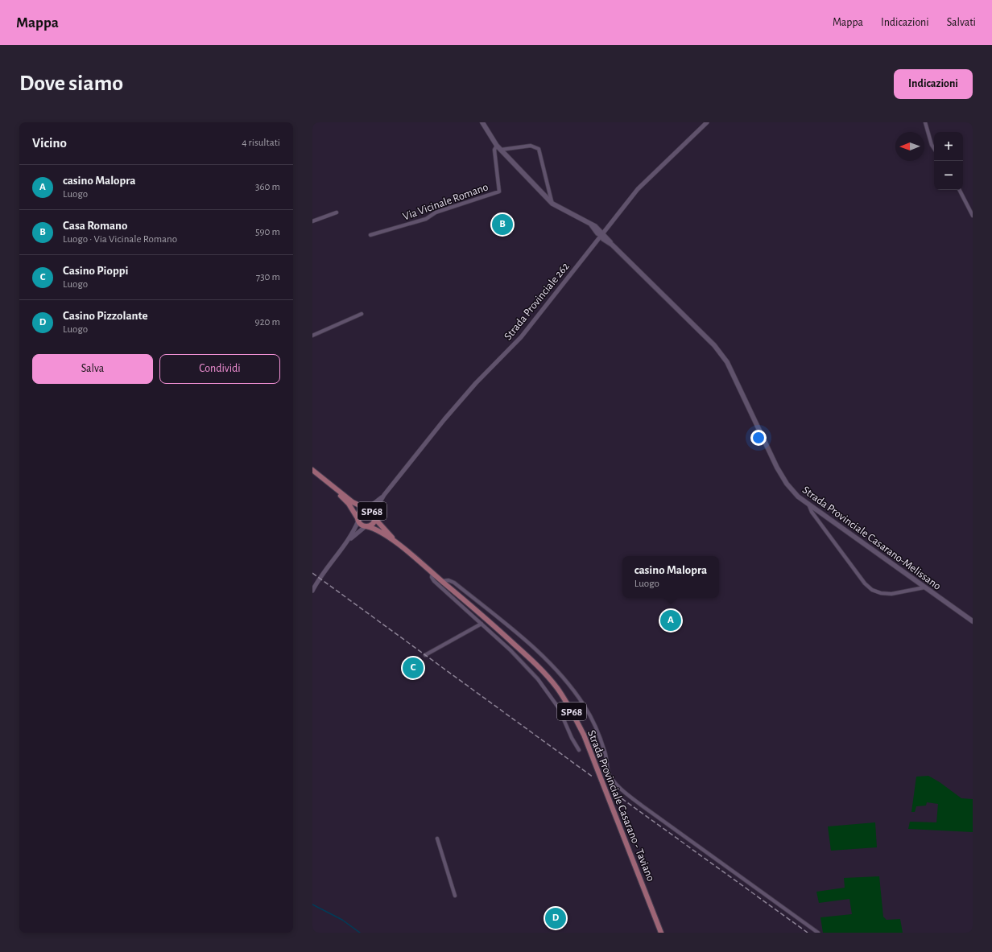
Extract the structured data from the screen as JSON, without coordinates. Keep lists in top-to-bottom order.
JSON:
{
  "streets": {
    "main road": ["SP68", "Strada Provinciale Casarano-Melissano", "Strada Provinciale Casarano - Taviano"],
    "street": ["Via Vicinale Romano", "Strada Provinciale 262"]
  },
  "crossings": [
    ["Via Vicinale Romano", "Strada Provinciale Casarano-Melissano"],
    ["Strada Provinciale 262", "Strada Provinciale Casarano-Melissano"],
    ["SP68", "Strada Provinciale Casarano - Taviano"]
  ],
  "north": "left",
  "page": {
    "header": "Mappa",
    "nav": ["Mappa", "Indicazioni", "Salvati"],
    "buttons": [
      "Indicazioni",
      ["Salva", "Condividi"]
    ],
    "title": "Dove siamo",
    "heading": ["Vicino", "4 risultati"],
    "map_buttons": ["+", "−"],
    "list": [
      {
        "mark": "A",
        "name": "casino Malopra",
        "note": "Luogo",
        "value": "360 m"
      },
      {
        "mark": "B",
        "name": "Casa Romano",
        "note": "Luogo · Via Vicinale Romano",
        "value": "590 m"
      },
      {
        "mark": "C",
        "name": "Casino Pioppi",
        "note": "Luogo",
        "value": "730 m"
      },
      {
        "mark": "D",
        "name": "Casino Pizzolante",
        "note": "Luogo",
        "value": "920 m"
      }
    ],
    "pins": [
      "B",
      "A",
      "C",
      "D"
    ],
    "popup": ["casino Malopra", "Luogo"]
  }
}
